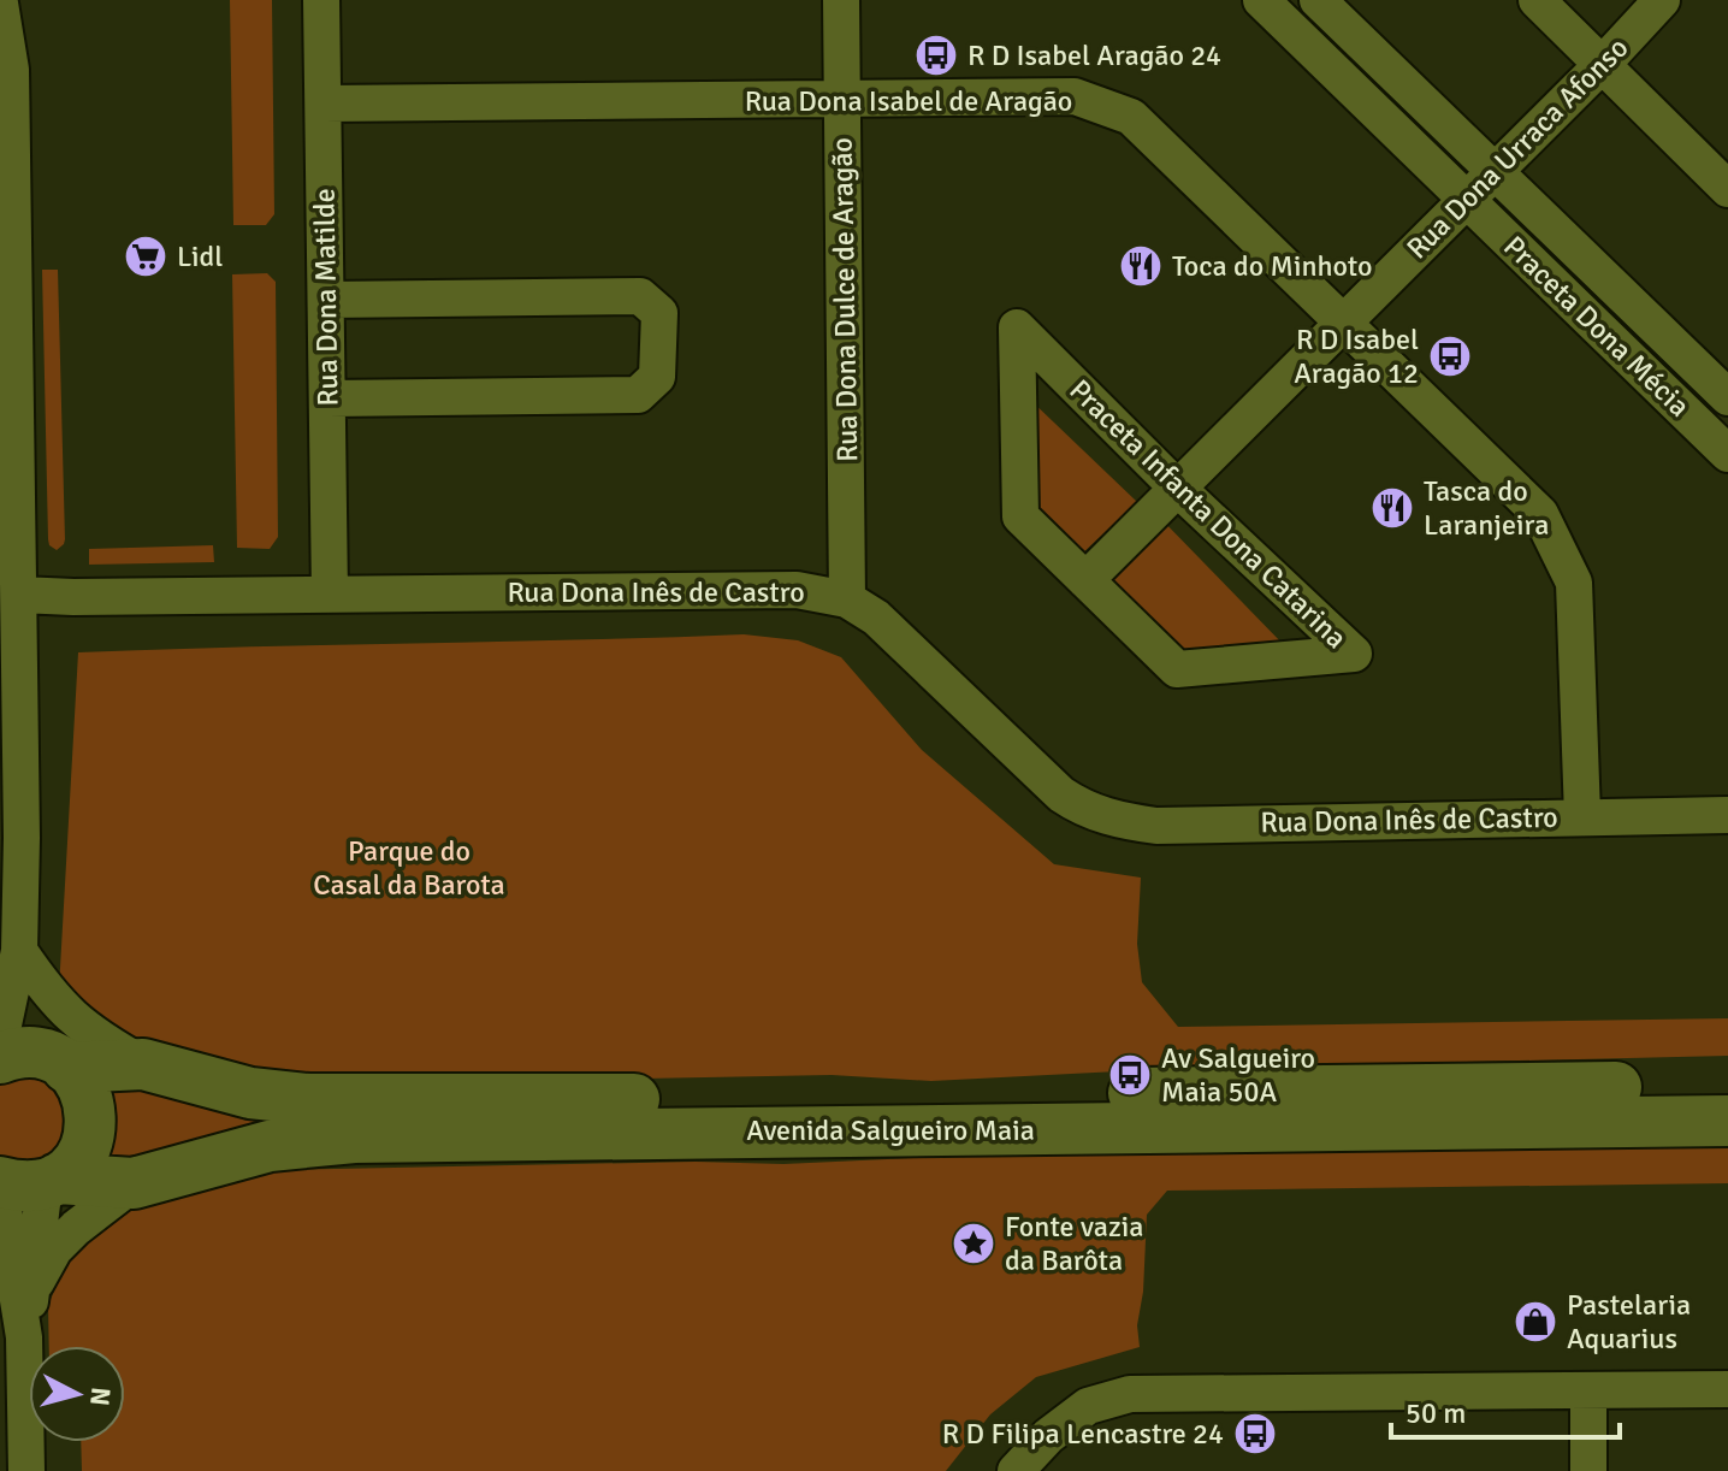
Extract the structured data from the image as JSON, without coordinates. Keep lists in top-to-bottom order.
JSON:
{
  "streets": {
    "street": [
      "Rua Dona Isabel de Aragão",
      "Rua Dona Urraca Afonso",
      "Rua Dona Matilde",
      "Rua Dona Dulce de Aragão",
      "Praceta Dona Mécia",
      "Praceta Infanta Dona Catarina",
      "Rua Dona Inês de Castro",
      "Avenida Salgueiro Maia"
    ]
  },
  "crossings": [
    ["Rua Dona Isabel de Aragão", "Rua Dona Urraca Afonso"],
    ["Rua Dona Isabel de Aragão", "Rua Dona Matilde"],
    ["Rua Dona Isabel de Aragão", "Rua Dona Dulce de Aragão"],
    ["Rua Dona Isabel de Aragão", "Rua Dona Inês de Castro"],
    ["Rua Dona Urraca Afonso", "Praceta Dona Mécia"],
    ["Rua Dona Urraca Afonso", "Praceta Infanta Dona Catarina"],
    ["Rua Dona Matilde", "Rua Dona Inês de Castro"],
    ["Rua Dona Dulce de Aragão", "Rua Dona Inês de Castro"]
  ],
  "parks": ["Parque do Casal da Barota"],
  "places": {
    "bus stop": [
      "R D Isabel Aragão 24",
      "R D Isabel Aragão 12",
      "Av Salgueiro Maia 50A",
      "R D Filipa Lencastre 24"
    ],
    "supermarket": ["Lidl"],
    "restaurant": ["Toca do Minhoto", "Tasca do Laranjeira"],
    "place": ["Fonte vazia da Barôta"],
    "shop": ["Pastelaria Aquarius"]
  },
  "scale_bar": "50 m",
  "north": "right"
}
